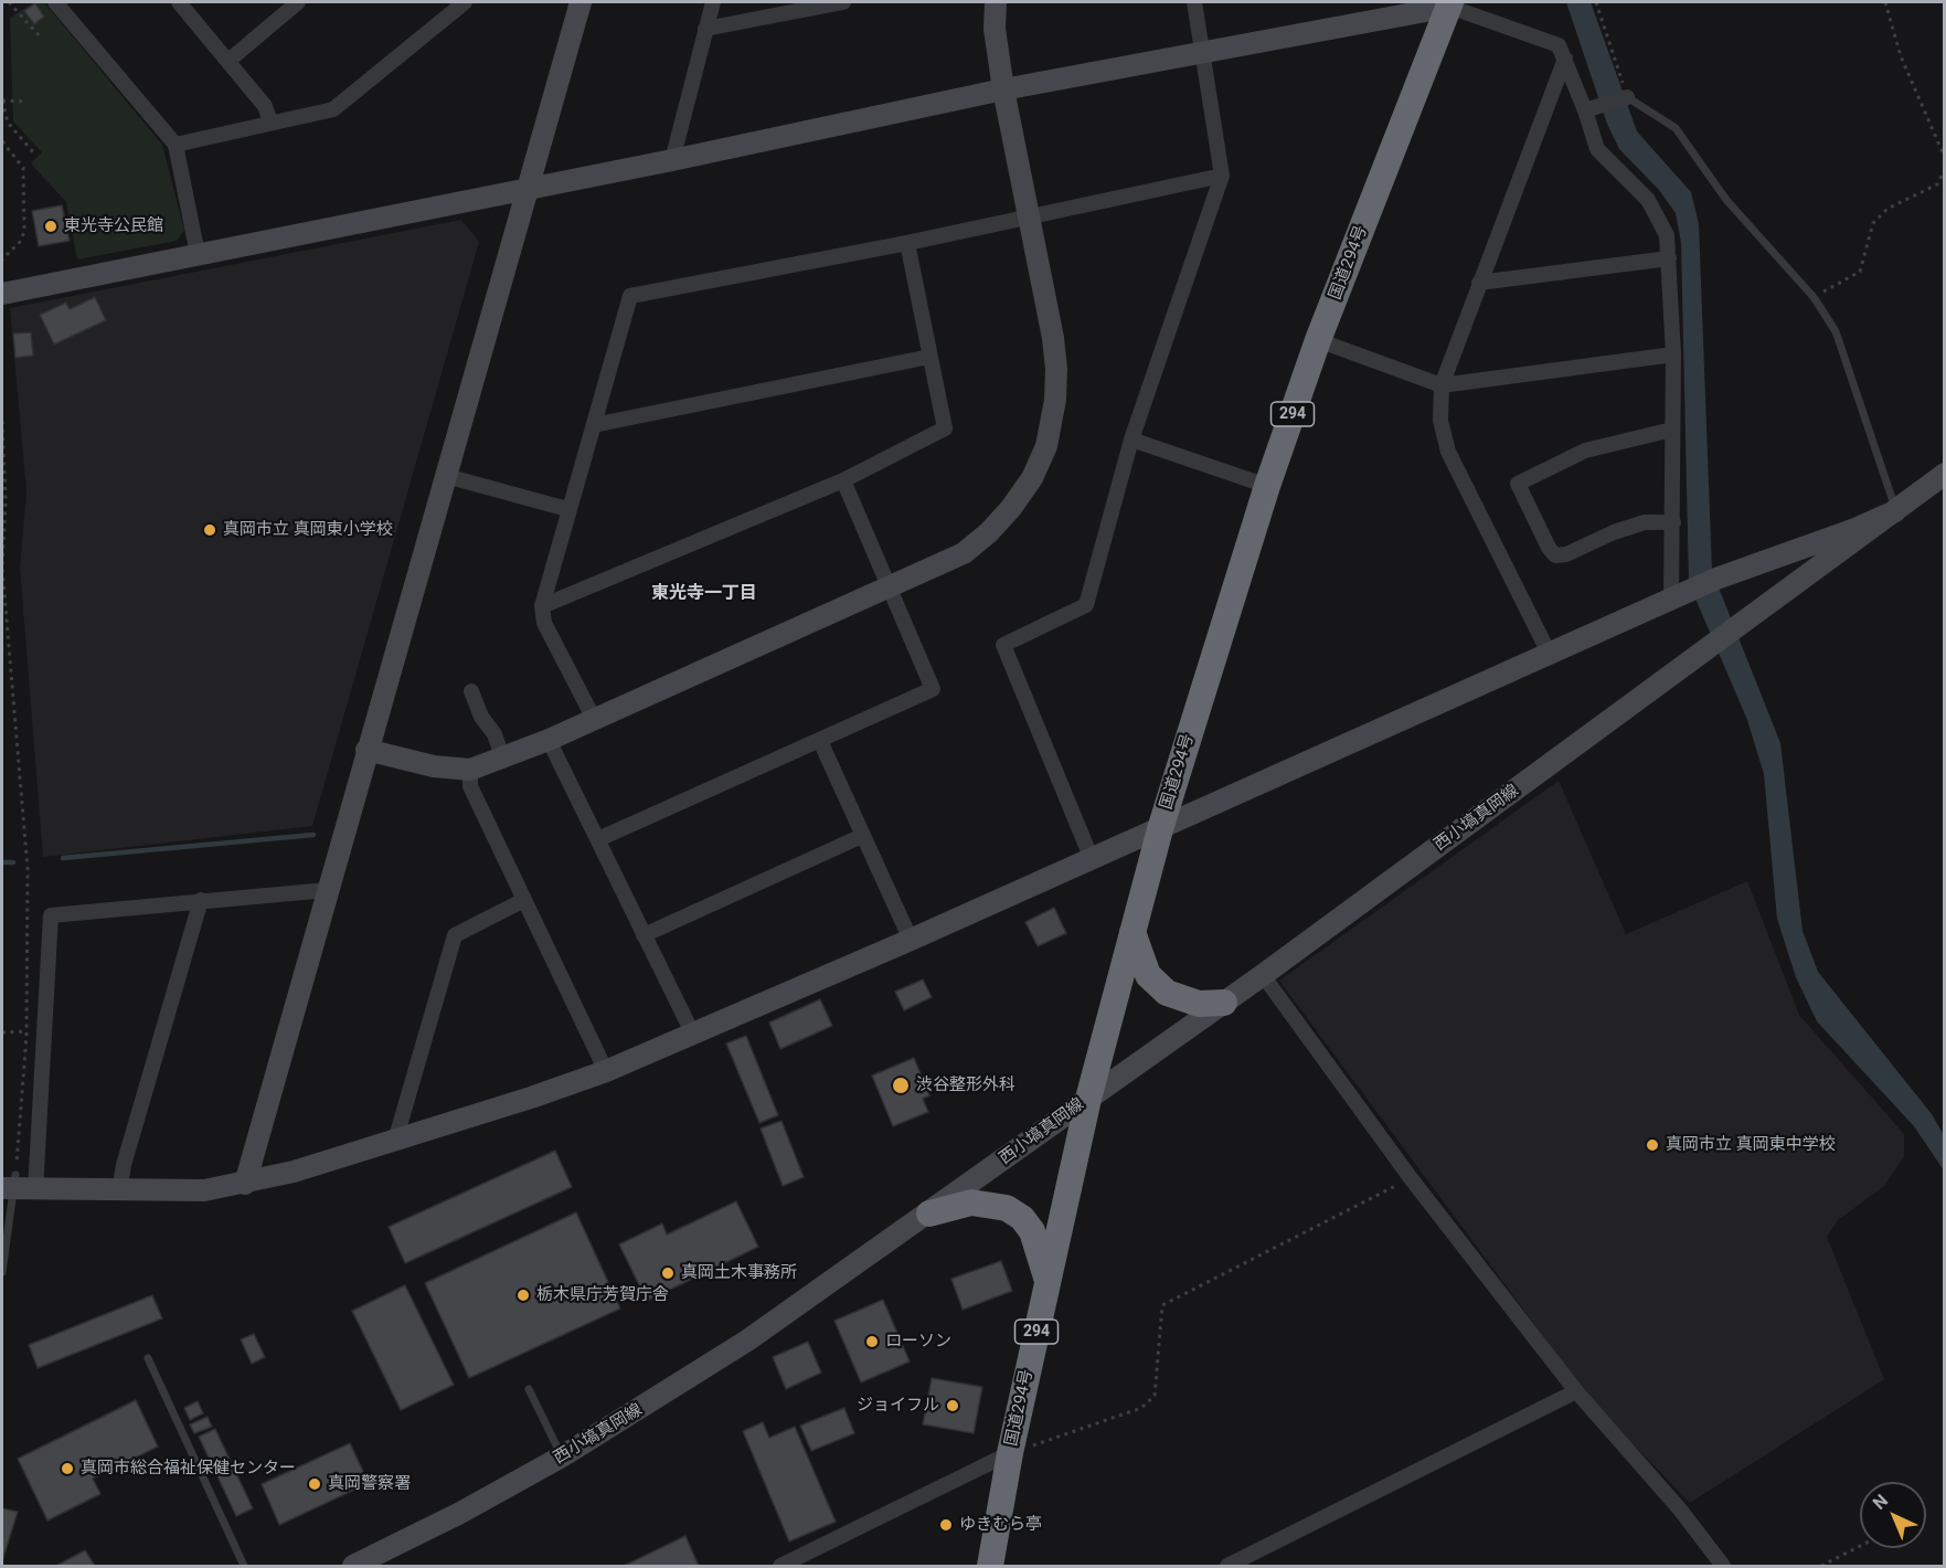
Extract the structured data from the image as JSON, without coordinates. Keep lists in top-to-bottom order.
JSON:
{
  "streets": {
    "highway": ["国道294号", "294"],
    "street": ["西小塙真岡線"]
  },
  "crossings": [
    ["国道294号", "西小塙真岡線"]
  ],
  "districts": ["東光寺一丁目"],
  "places": [
    "東光寺公民館",
    "真岡市立 真岡東小学校",
    "渋谷整形外科",
    "真岡市立 真岡東中学校",
    "真岡土木事務所",
    "栃木県庁芳賀庁舎",
    "ローソン",
    "ジョイフル",
    "真岡市総合福祉保健センター",
    "真岡警察署",
    "ゆきむら亭"
  ],
  "north": "top left"
}
